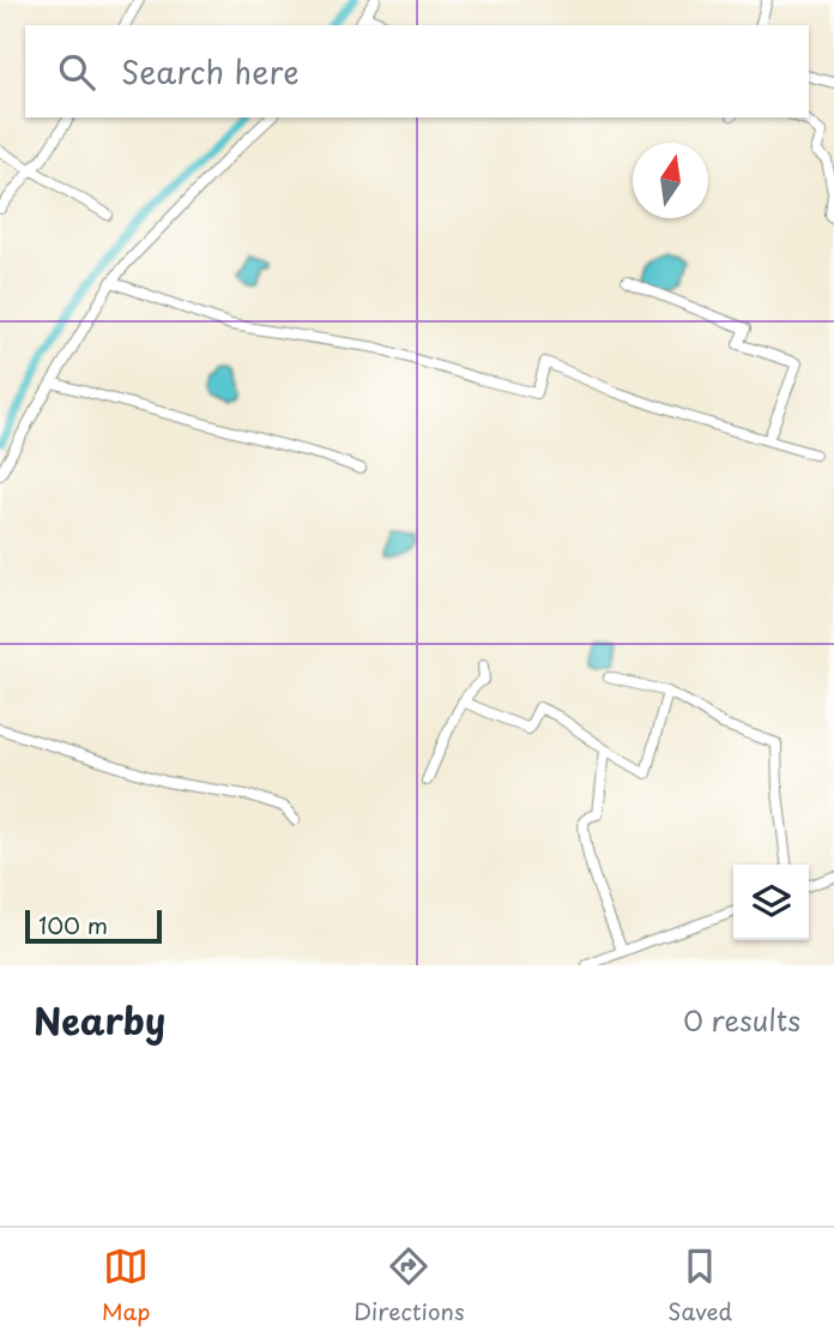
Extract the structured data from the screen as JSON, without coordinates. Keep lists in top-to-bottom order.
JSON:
{
  "scale_bar": "100 m",
  "north": "top",
  "page": {
    "search": "Search here",
    "scale": "100 m",
    "heading": ["Nearby", "0 results"],
    "nav": ["Map", "Directions", "Saved"]
  }
}
